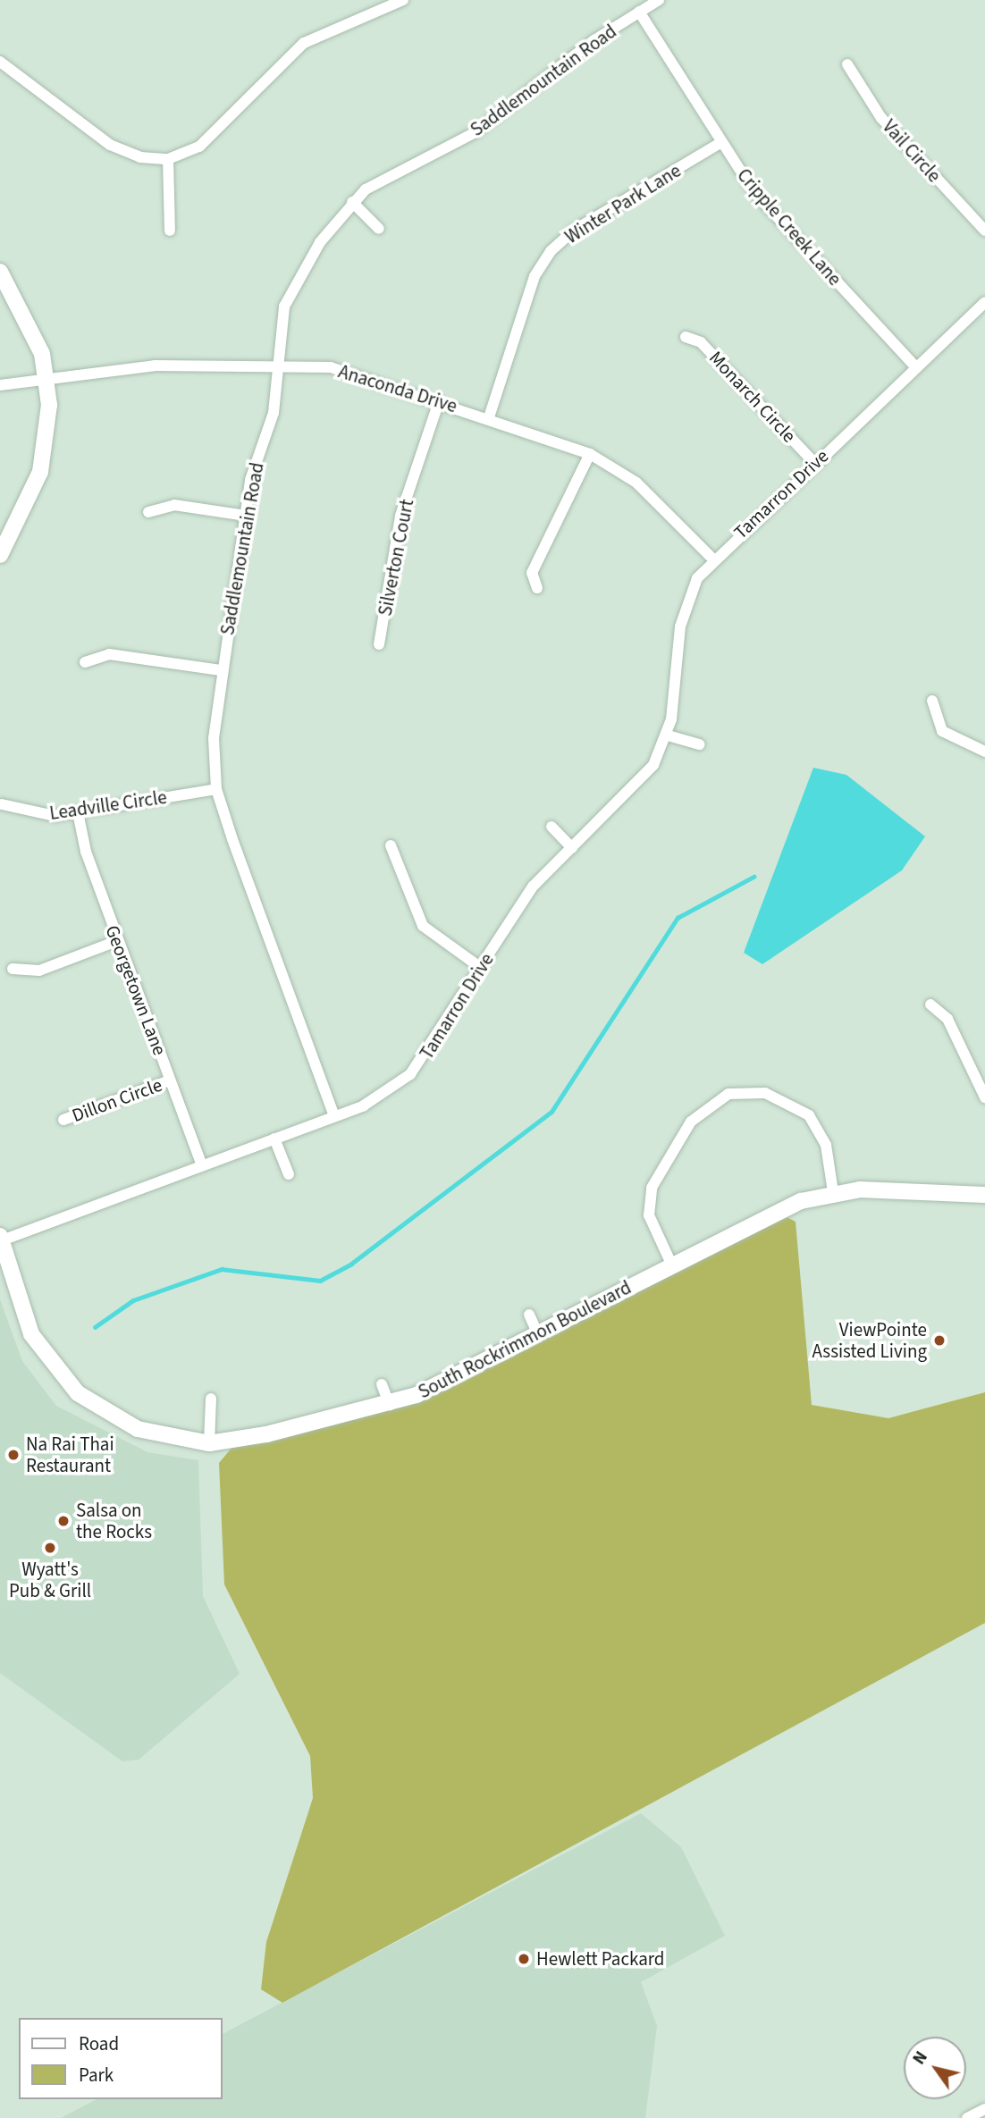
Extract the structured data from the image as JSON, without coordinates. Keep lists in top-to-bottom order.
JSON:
{
  "streets": {
    "main road": ["South Rockrimmon Boulevard"],
    "street": [
      "Saddlemountain Road",
      "Vail Circle",
      "Winter Park Lane",
      "Cripple Creek Lane",
      "Anaconda Drive",
      "Monarch Circle",
      "Tamarron Drive",
      "Silverton Court",
      "Leadville Circle",
      "Georgetown Lane",
      "Dillon Circle"
    ]
  },
  "crossings": [
    ["Saddlemountain Road", "Cripple Creek Lane"],
    ["Saddlemountain Road", "Anaconda Drive"],
    ["Saddlemountain Road", "Tamarron Drive"],
    ["Saddlemountain Road", "Leadville Circle"],
    ["Winter Park Lane", "Cripple Creek Lane"],
    ["Winter Park Lane", "Anaconda Drive"],
    ["Cripple Creek Lane", "Tamarron Drive"],
    ["Anaconda Drive", "Tamarron Drive"],
    ["Anaconda Drive", "Silverton Court"],
    ["Monarch Circle", "Tamarron Drive"],
    ["Tamarron Drive", "Georgetown Lane"],
    ["Tamarron Drive", "South Rockrimmon Boulevard"],
    ["Leadville Circle", "Georgetown Lane"],
    ["Georgetown Lane", "Dillon Circle"]
  ],
  "places": [
    "ViewPointe Assisted Living",
    "Na Rai Thai Restaurant",
    "Salsa on the Rocks",
    "Wyatt's Pub & Grill",
    "Hewlett Packard"
  ],
  "legend": ["Road", "Park"],
  "north": "top left"
}
